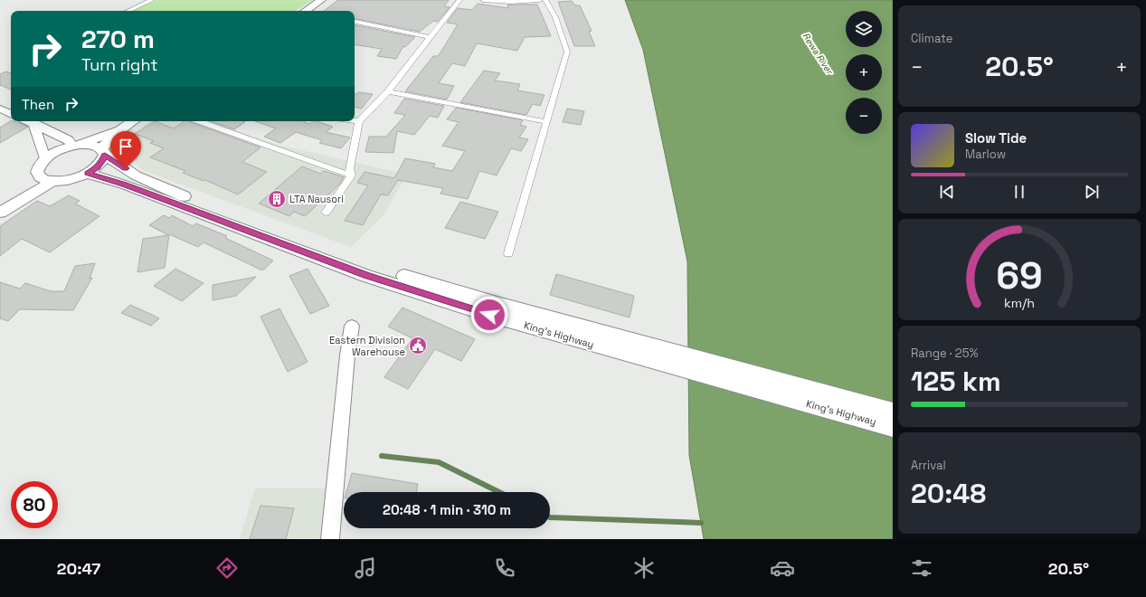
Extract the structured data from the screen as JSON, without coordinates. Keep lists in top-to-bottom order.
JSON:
{
  "streets": {
    "main road": ["King's Highway"]
  },
  "water": ["Rewa River"],
  "places": {
    "building": ["LTA Nausori"],
    "public building": ["Eastern Division Warehouse"]
  },
  "page": {
    "tile": [
      "Climate",
      ["Range · 25%", "125 km"],
      ["Arrival", "20:48"]
    ],
    "map_buttons": ["+", "−"],
    "turn": ["270 m", "Turn right"],
    "heat": ["−", "20.5°", "+"],
    "then": "Then",
    "song": ["Slow Tide", "Marlow"],
    "limit": "80",
    "trip": "20:48 · 1 min · 310 m",
    "tabs": ["20:47", "20.5°"],
    "gauge": ["69", "km/h"]
  }
}
